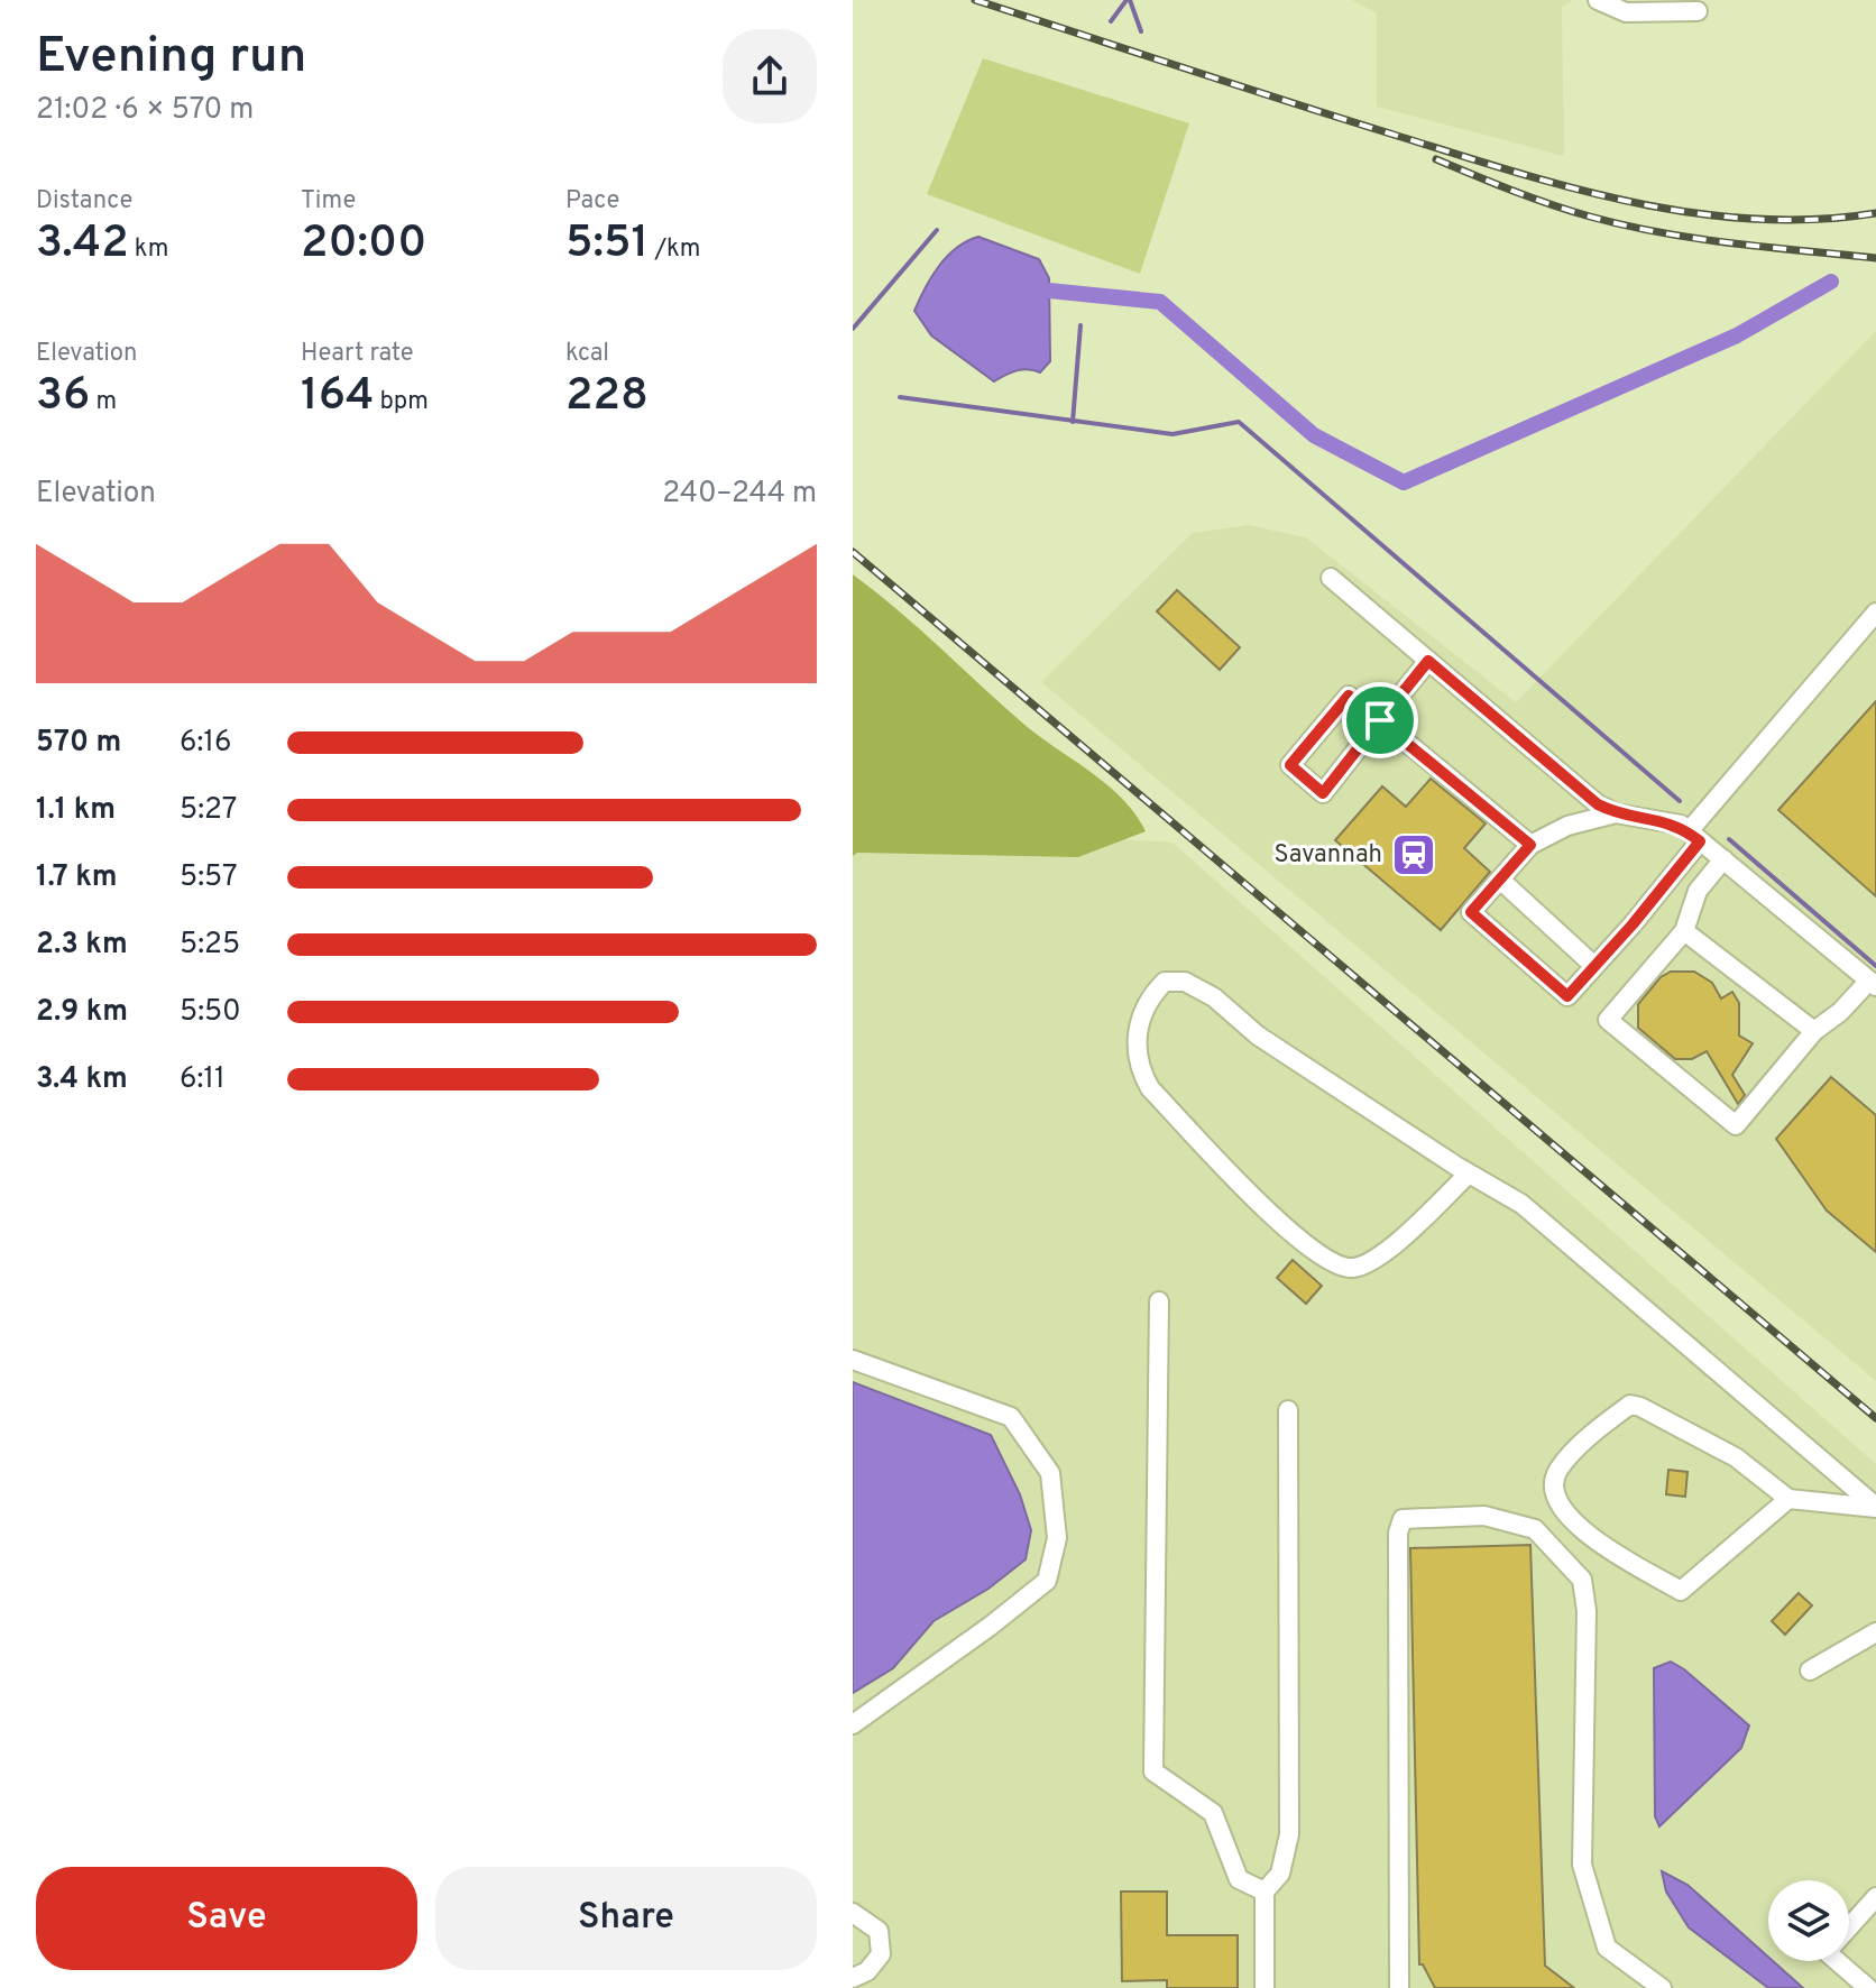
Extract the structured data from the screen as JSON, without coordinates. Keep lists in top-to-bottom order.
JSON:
{
  "places": {
    "station": ["Savannah"]
  },
  "page": {
    "heading": ["Evening run", "21:02 · 6 × 570 m"],
    "stats": [
      ["Distance", "3.42 km"],
      ["Time", "20:00"],
      ["Pace", "5:51 /km"],
      ["Elevation", "36 m"],
      ["Heart rate", "164 bpm"],
      ["kcal", "228"]
    ],
    "chart": ["Elevation", "240–244 m"],
    "list": [
      {
        "name": "570 m",
        "note": "6:16"
      },
      {
        "name": "1.1 km",
        "note": "5:27"
      },
      {
        "name": "1.7 km",
        "note": "5:57"
      },
      {
        "name": "2.3 km",
        "note": "5:25"
      },
      {
        "name": "2.9 km",
        "note": "5:50"
      },
      {
        "name": "3.4 km",
        "note": "6:11"
      }
    ],
    "buttons": ["Save", "Share"]
  }
}
